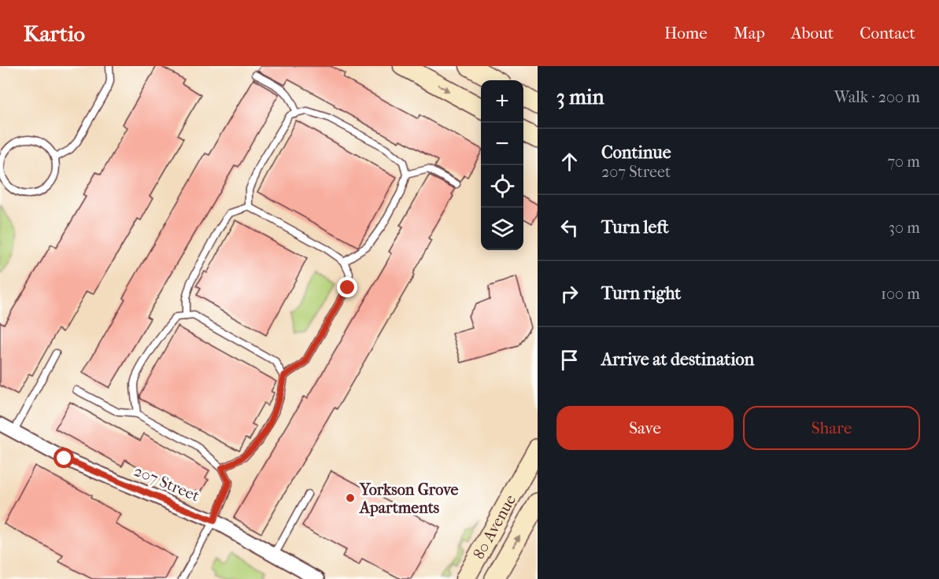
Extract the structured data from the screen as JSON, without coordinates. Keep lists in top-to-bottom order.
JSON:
{
  "streets": {
    "main road": ["80 Avenue"],
    "street": ["207 Street"]
  },
  "places": ["Yorkson Grove Apartments"],
  "page": {
    "header": "Kartio",
    "nav": [
      "Home",
      "Map",
      "About",
      "Contact"
    ],
    "heading": ["3 min", "Walk · 200 m"],
    "map_buttons": ["+", "−"],
    "list": [
      ["Continue", "207 Street", "70 m"],
      ["Turn left", "30 m"],
      ["Turn right", "100 m"],
      "Arrive at destination"
    ],
    "buttons": ["Save", "Share"]
  }
}
